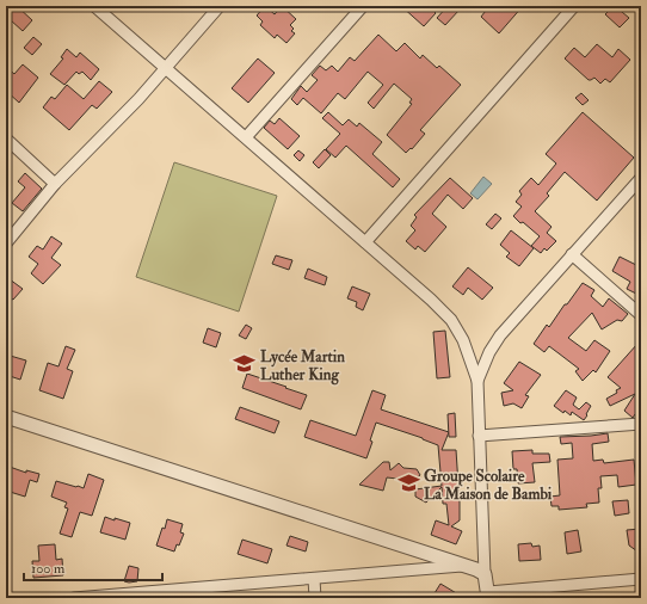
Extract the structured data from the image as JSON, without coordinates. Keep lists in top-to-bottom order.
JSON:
{
  "places": {
    "school or university": ["Lycée Martin Luther King", "Groupe Scolaire La Maison de Bambi"]
  },
  "scale_bar": "100 m"
}
